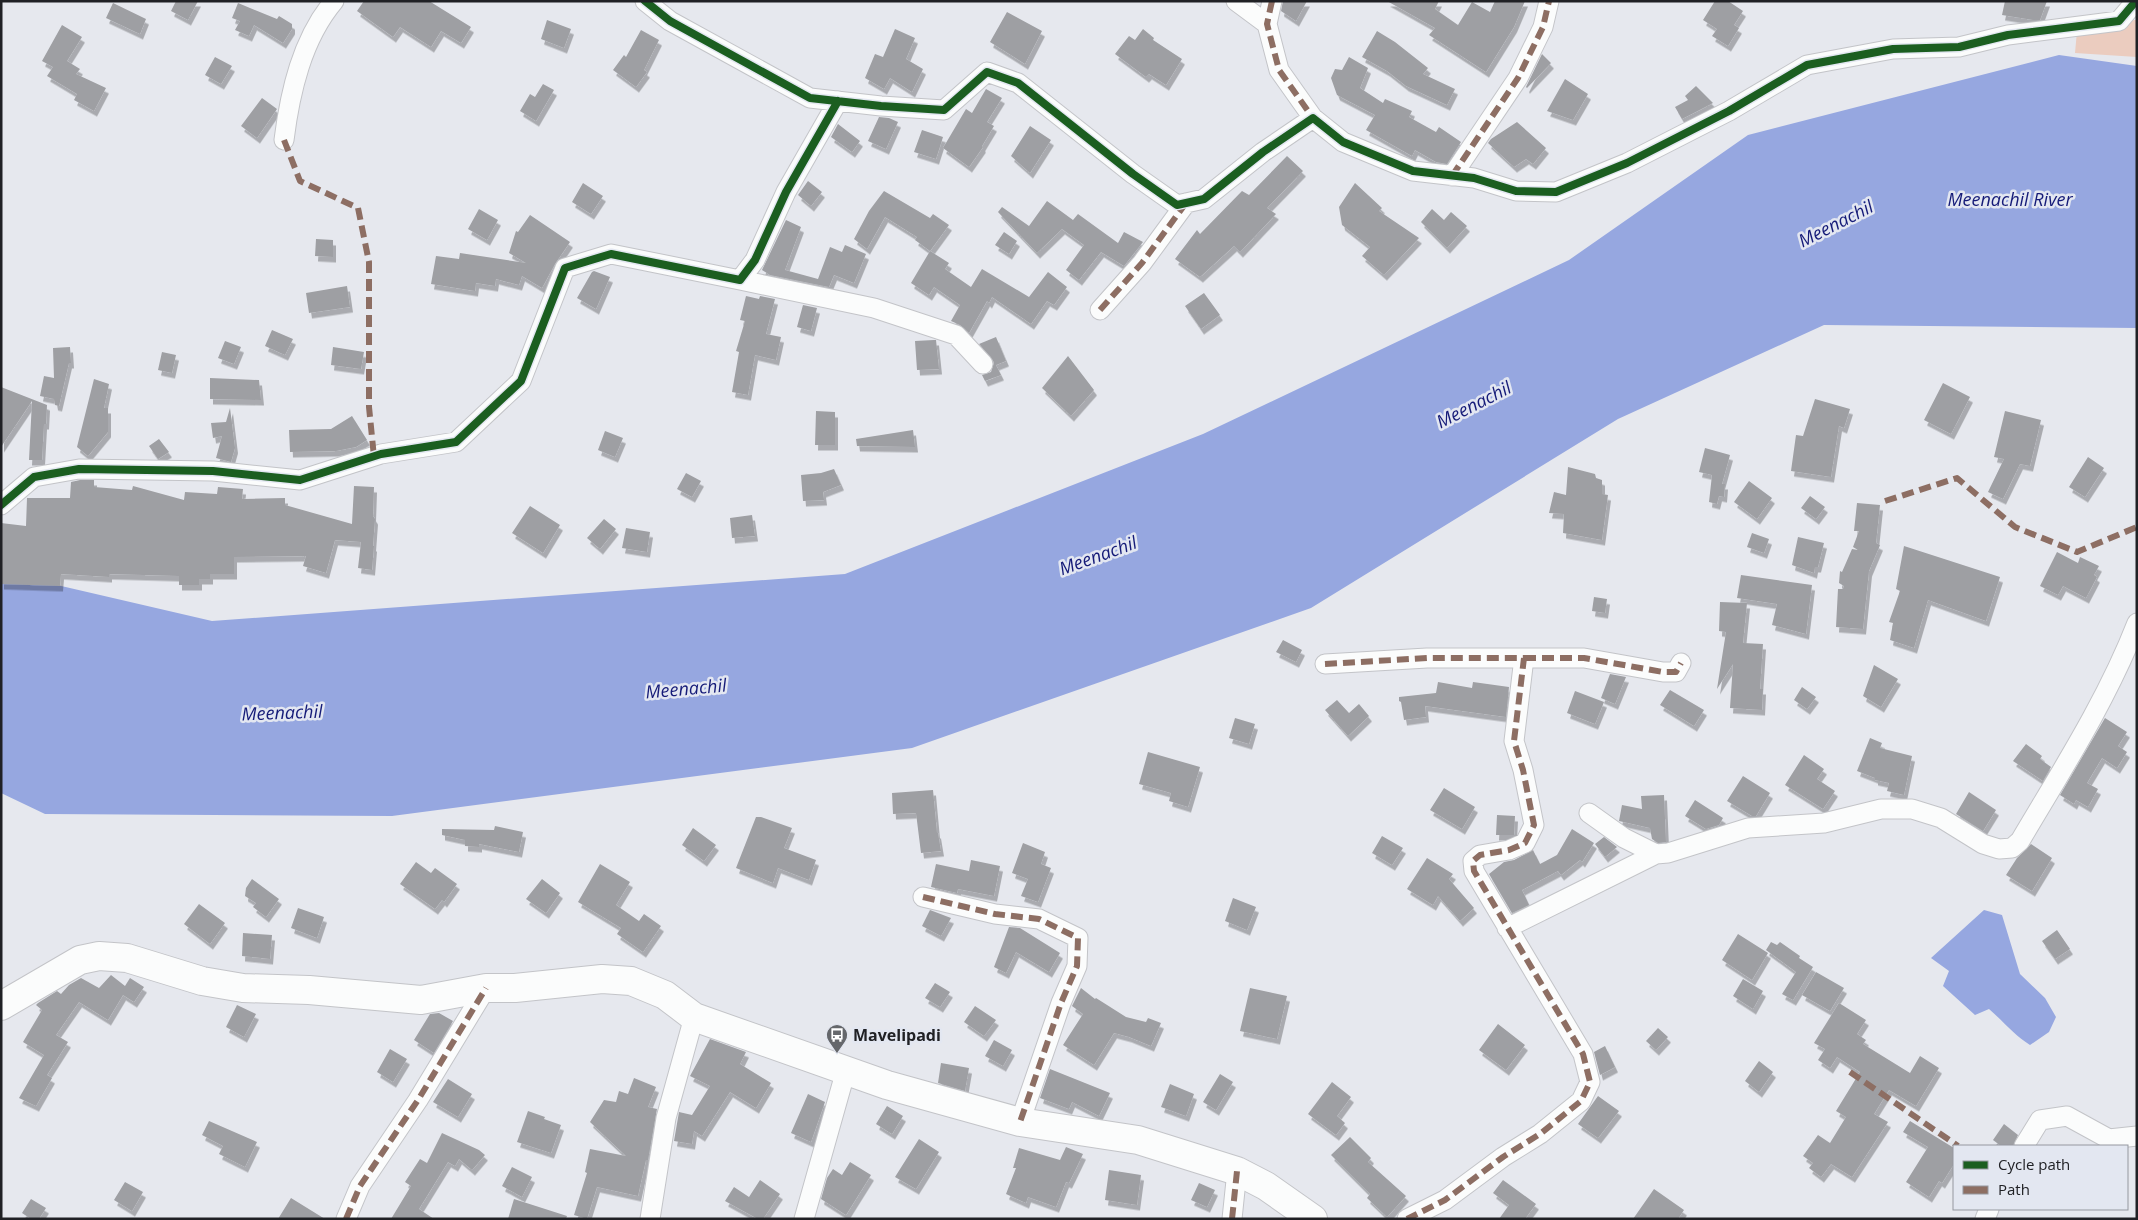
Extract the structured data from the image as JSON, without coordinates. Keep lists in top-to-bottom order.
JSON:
{
  "water": ["Meenachil River", "Meenachil"],
  "places": {
    "bus stop": ["Mavelipadi"]
  },
  "legend": ["Cycle path", "Path"]
}
